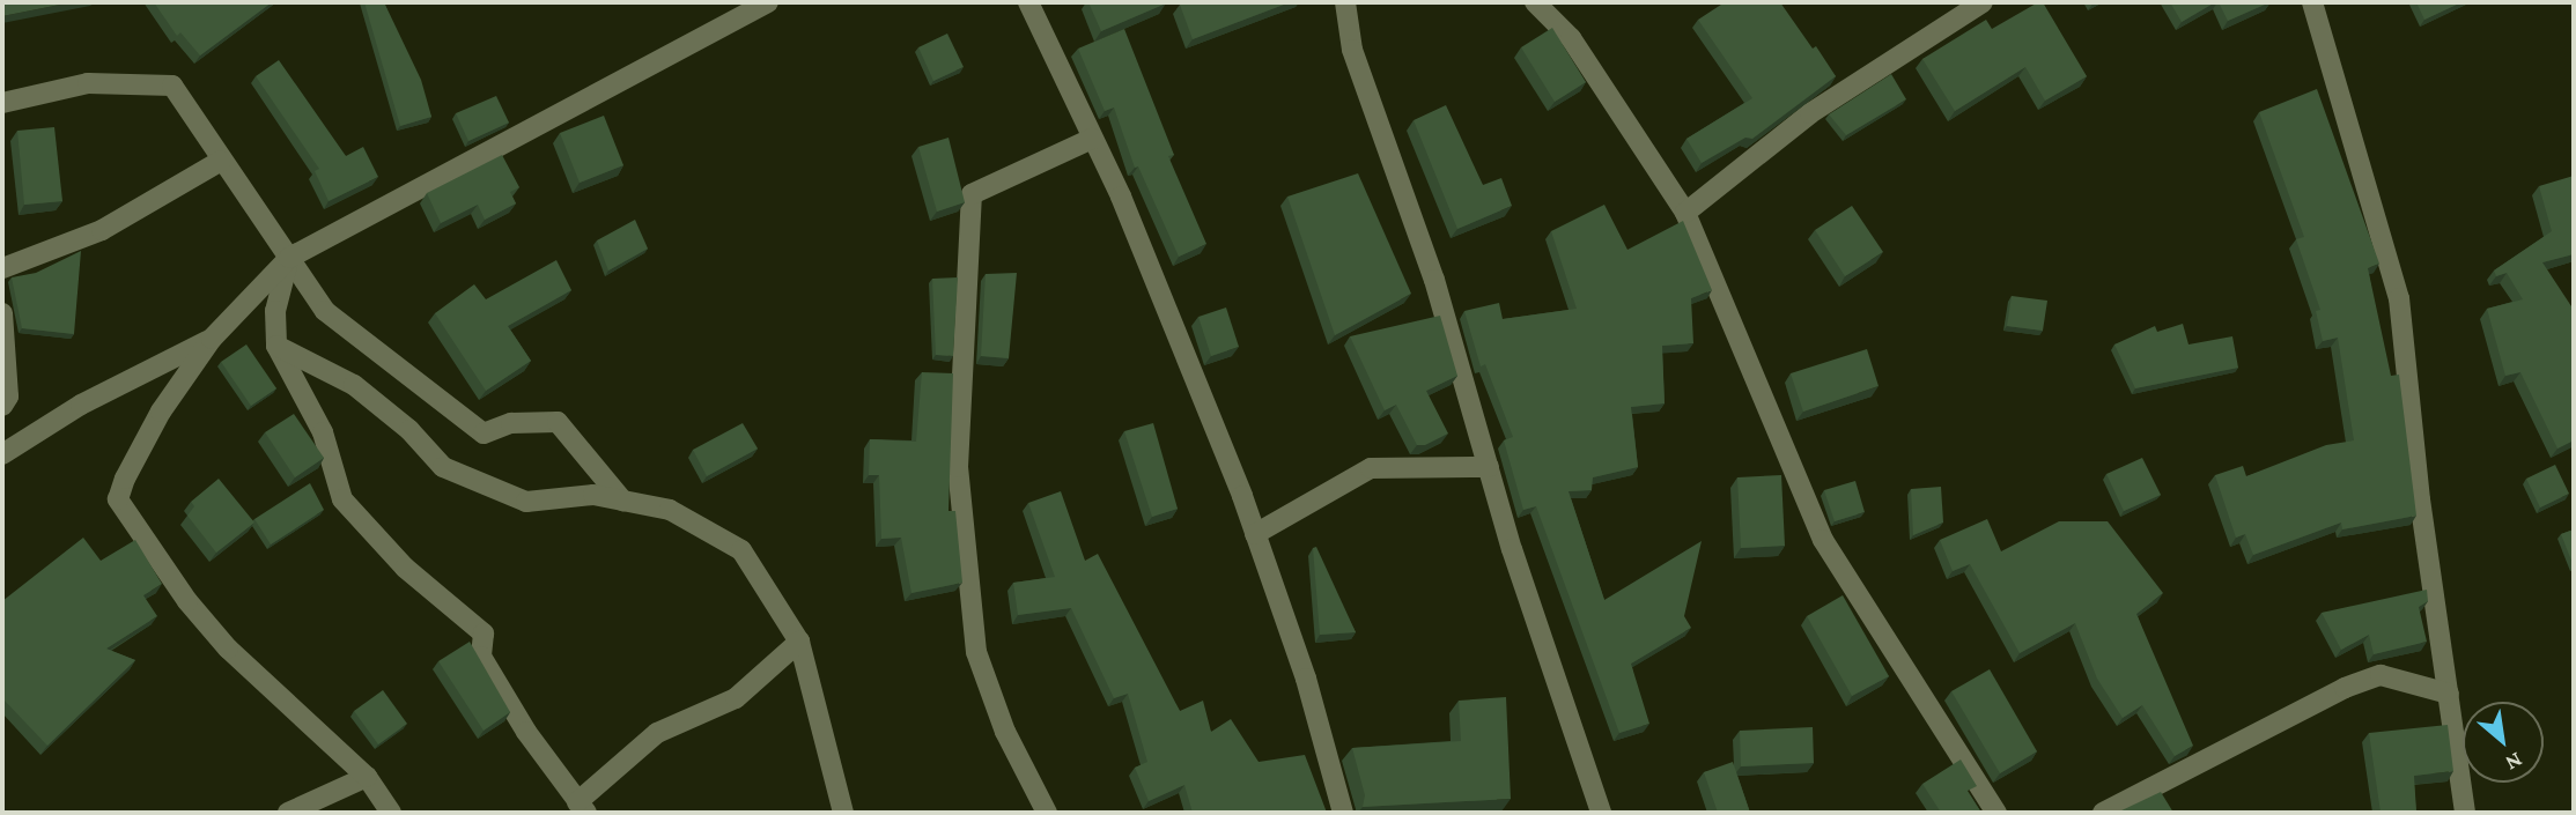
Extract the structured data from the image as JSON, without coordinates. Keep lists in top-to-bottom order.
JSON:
{
  "north": "bottom right"
}
